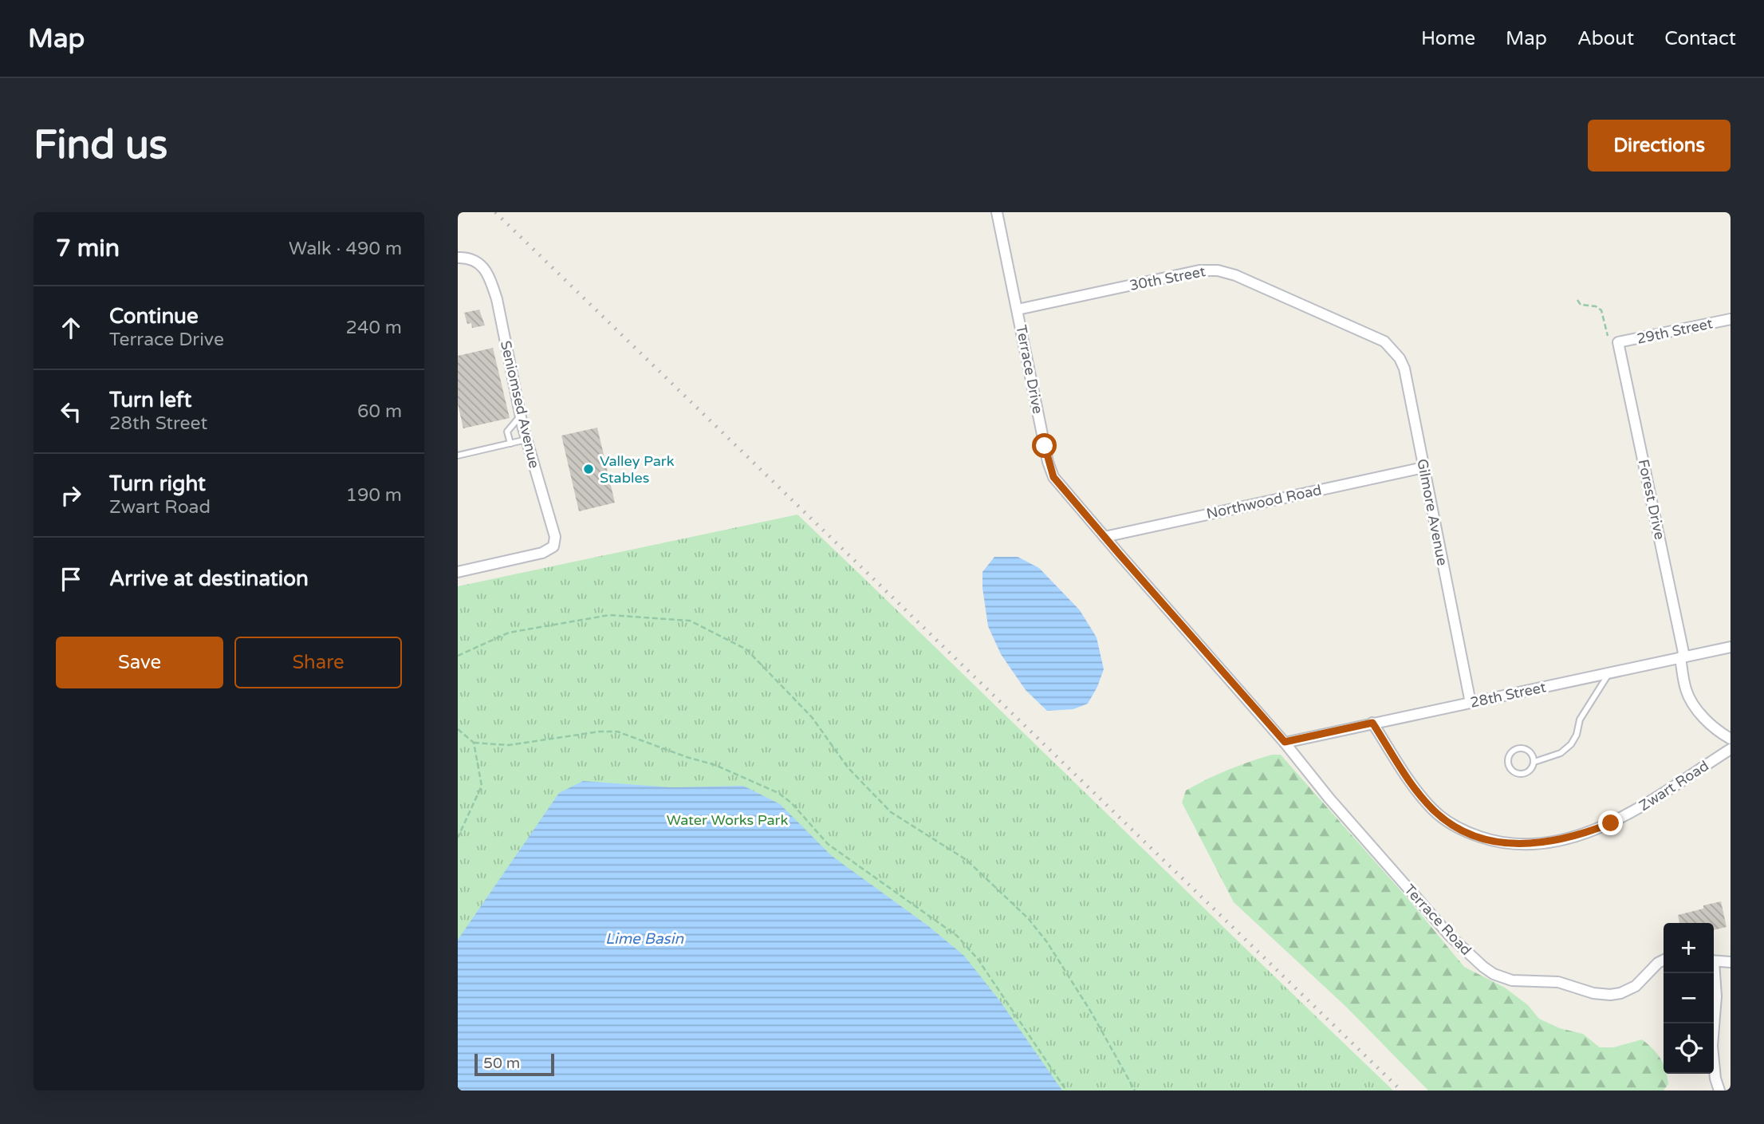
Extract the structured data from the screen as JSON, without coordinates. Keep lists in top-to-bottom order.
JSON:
{
  "streets": {
    "street": [
      "30th Street",
      "29th Street",
      "Terrace Drive",
      "Seniomsed Avenue",
      "Forest Drive",
      "Northwood Road",
      "Gilmore Avenue",
      "28th Street",
      "Zwart Road",
      "Terrace Road"
    ]
  },
  "crossings": [
    ["30th Street", "Terrace Drive"],
    ["30th Street", "Gilmore Avenue"],
    ["29th Street", "Forest Drive"],
    ["Terrace Drive", "Northwood Road"],
    ["Terrace Drive", "28th Street"],
    ["Terrace Drive", "Terrace Road"],
    ["Forest Drive", "28th Street"],
    ["Northwood Road", "Gilmore Avenue"],
    ["Gilmore Avenue", "28th Street"],
    ["28th Street", "Zwart Road"],
    ["28th Street", "Terrace Road"]
  ],
  "water": ["Lime Basin"],
  "parks": ["Water Works Park"],
  "places": ["Valley Park Stables"],
  "scale_bar": "50 m",
  "page": {
    "header": "Map",
    "nav": [
      "Home",
      "Map",
      "About",
      "Contact"
    ],
    "buttons": [
      "Directions",
      ["Save", "Share"]
    ],
    "title": "Find us",
    "heading": ["7 min", "Walk · 490 m"],
    "list": [
      ["Continue", "Terrace Drive", "240 m"],
      ["Turn left", "28th Street", "60 m"],
      ["Turn right", "Zwart Road", "190 m"],
      "Arrive at destination"
    ],
    "map_buttons": ["+", "−"],
    "scale": "50 m"
  }
}
